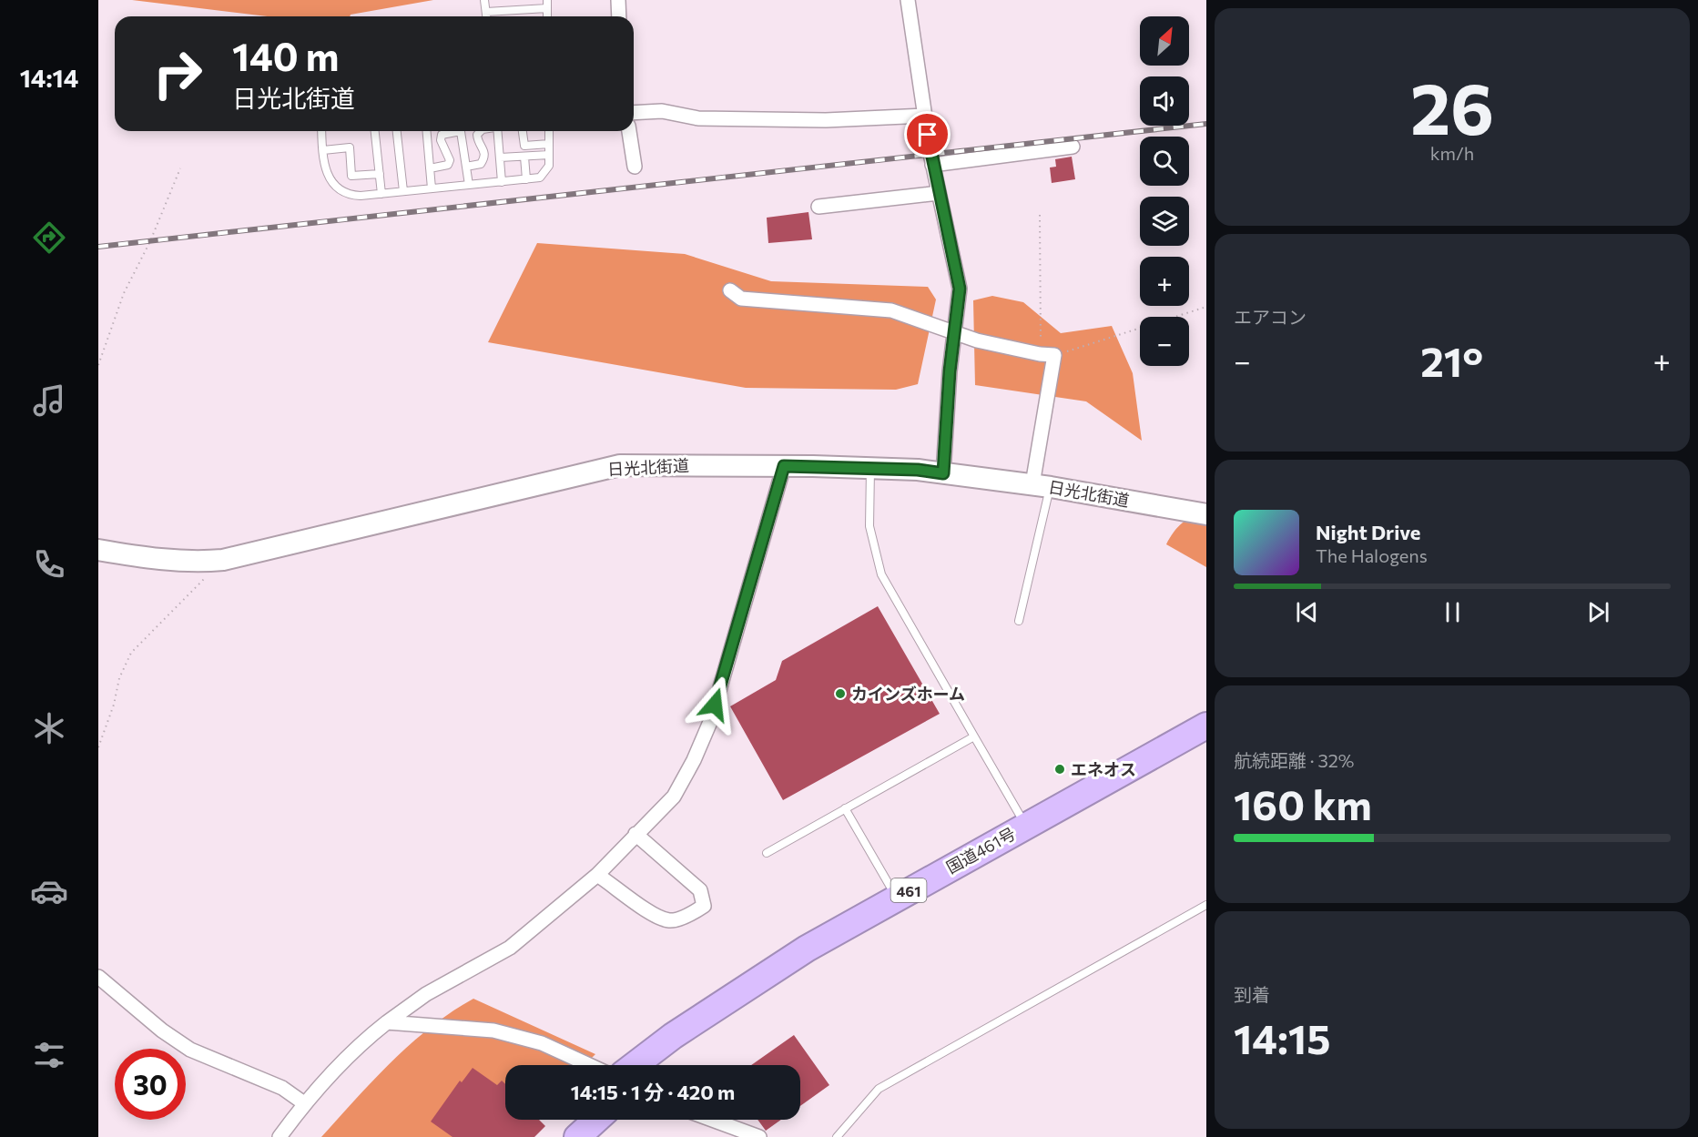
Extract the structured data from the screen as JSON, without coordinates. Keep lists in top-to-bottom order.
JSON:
{
  "streets": {
    "highway": ["国道461号", "461"],
    "street": ["日光北街道"]
  },
  "places": ["カインズホーム", "エネオス"],
  "north": "top right",
  "page": {
    "tabs": "14:14",
    "tile": [
      ["26", "km/h"],
      "エアコン",
      ["航続距離 · 32%", "160 km"],
      ["到着", "14:15"]
    ],
    "map_buttons": ["+", "−"],
    "turn": ["140 m", "日光北街道"],
    "heat": ["−", "21°", "+"],
    "song": ["Night Drive", "The Halogens"],
    "limit": "30",
    "trip": "14:15 · 1 分 · 420 m"
  }
}
